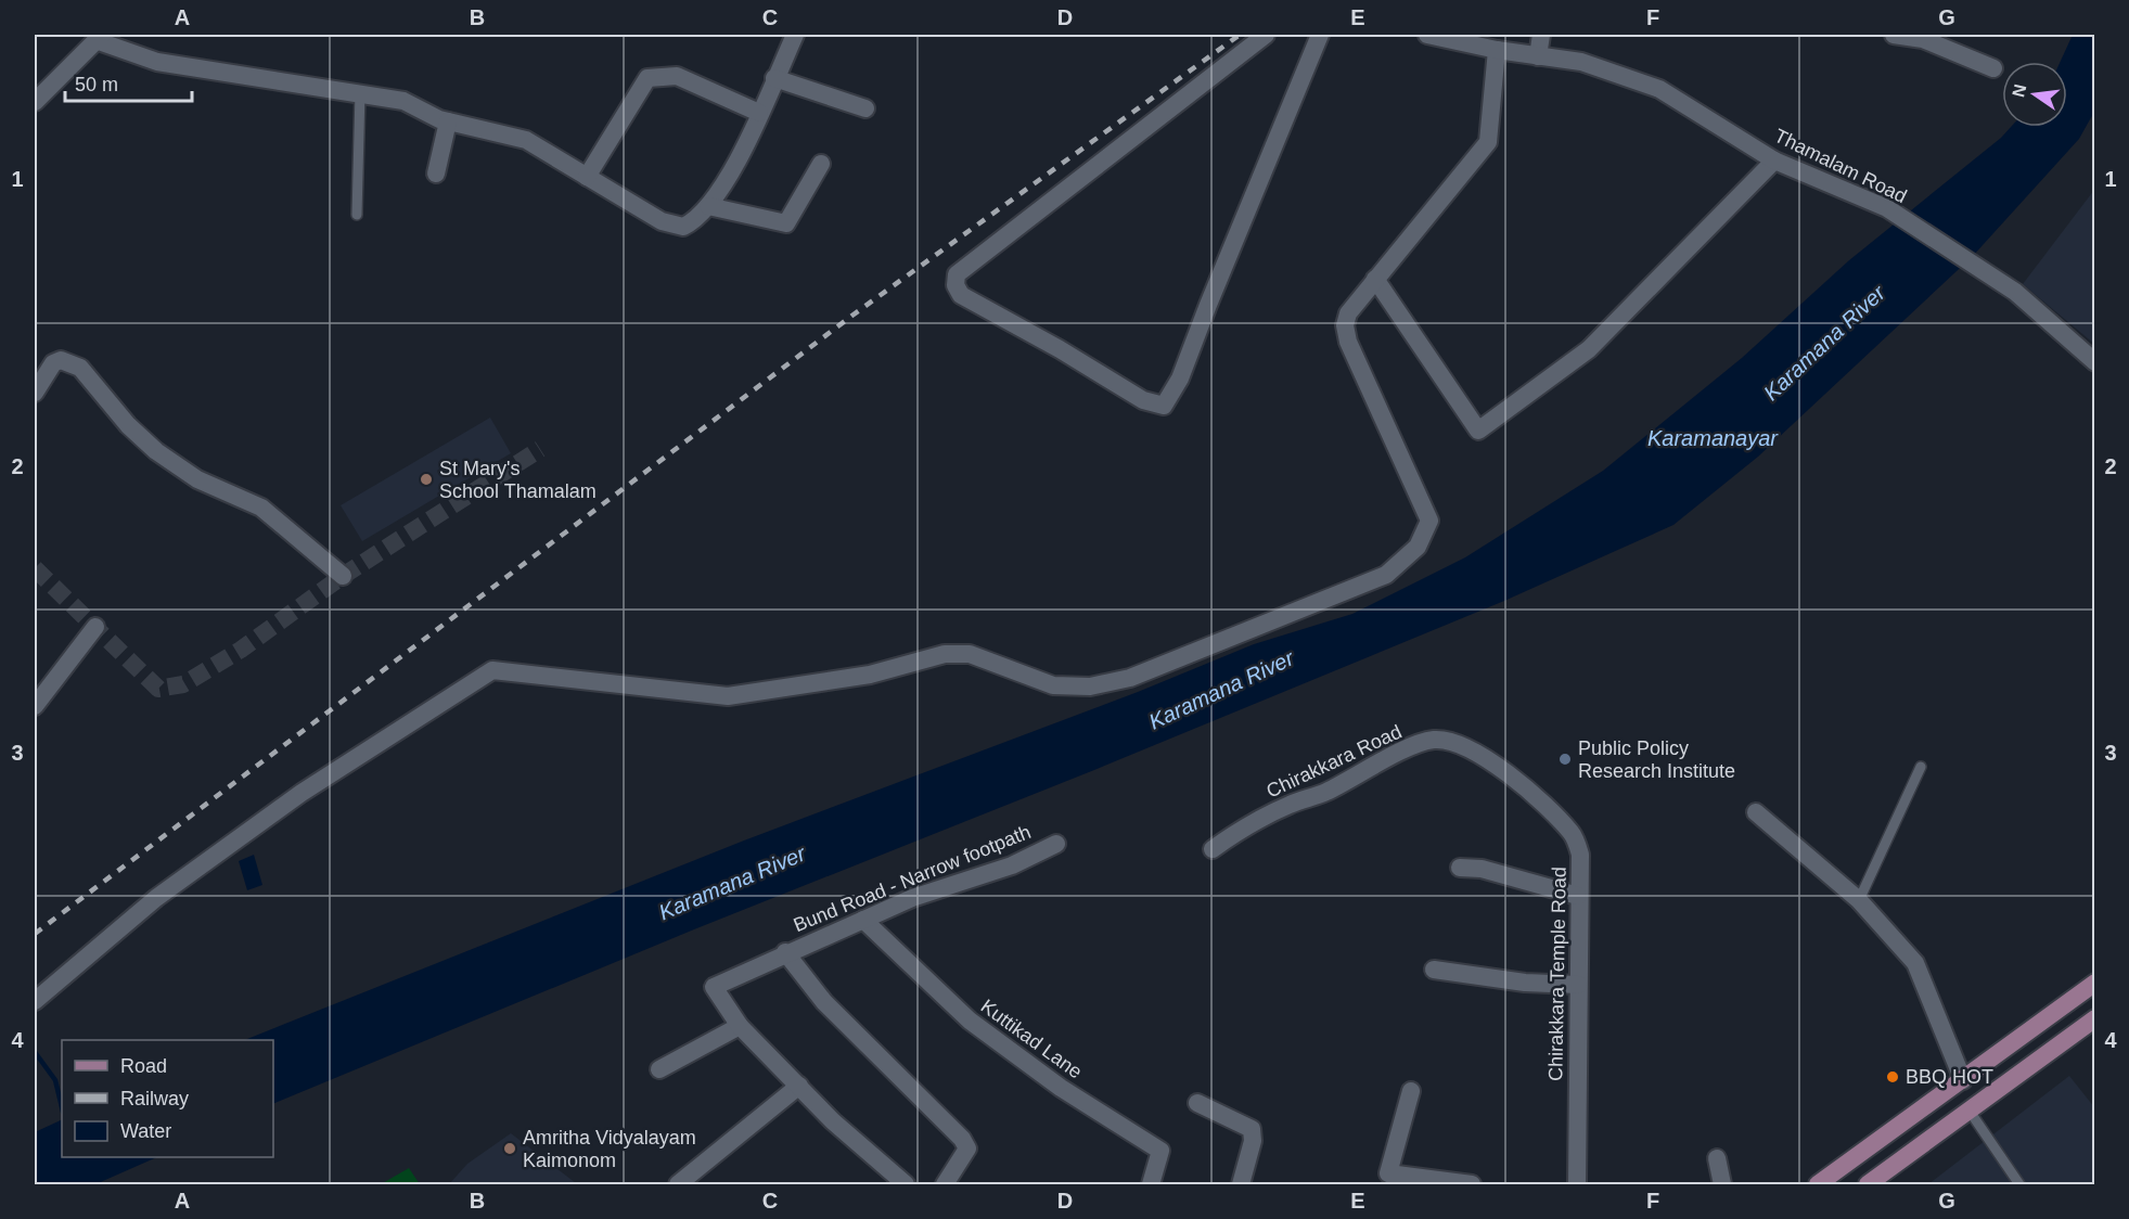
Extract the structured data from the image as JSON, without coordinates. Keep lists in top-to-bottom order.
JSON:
{
  "streets": {
    "street": [
      "Thamalam Road",
      "Chirakkara Road",
      "Bund Road - Narrow footpath",
      "Chirakkara Temple Road",
      "Kuttikad Lane"
    ]
  },
  "crossings": [
    ["Chirakkara Road", "Chirakkara Temple Road"],
    ["Bund Road - Narrow footpath", "Kuttikad Lane"]
  ],
  "water": ["Karamana River", "Karamanayar"],
  "places": [
    "St Mary's School Thamalam",
    "Public Policy Research Institute",
    "BBQ HOT",
    "Amritha Vidyalayam Kaimonom"
  ],
  "legend": ["Road", "Railway", "Water"],
  "scale_bar": "50 m",
  "north": "left",
  "grid": {
    "columns": [
      "A",
      "B",
      "C",
      "D",
      "E",
      "F",
      "G"
    ],
    "rows": [
      "1",
      "2",
      "3",
      "4"
    ]
  }
}
